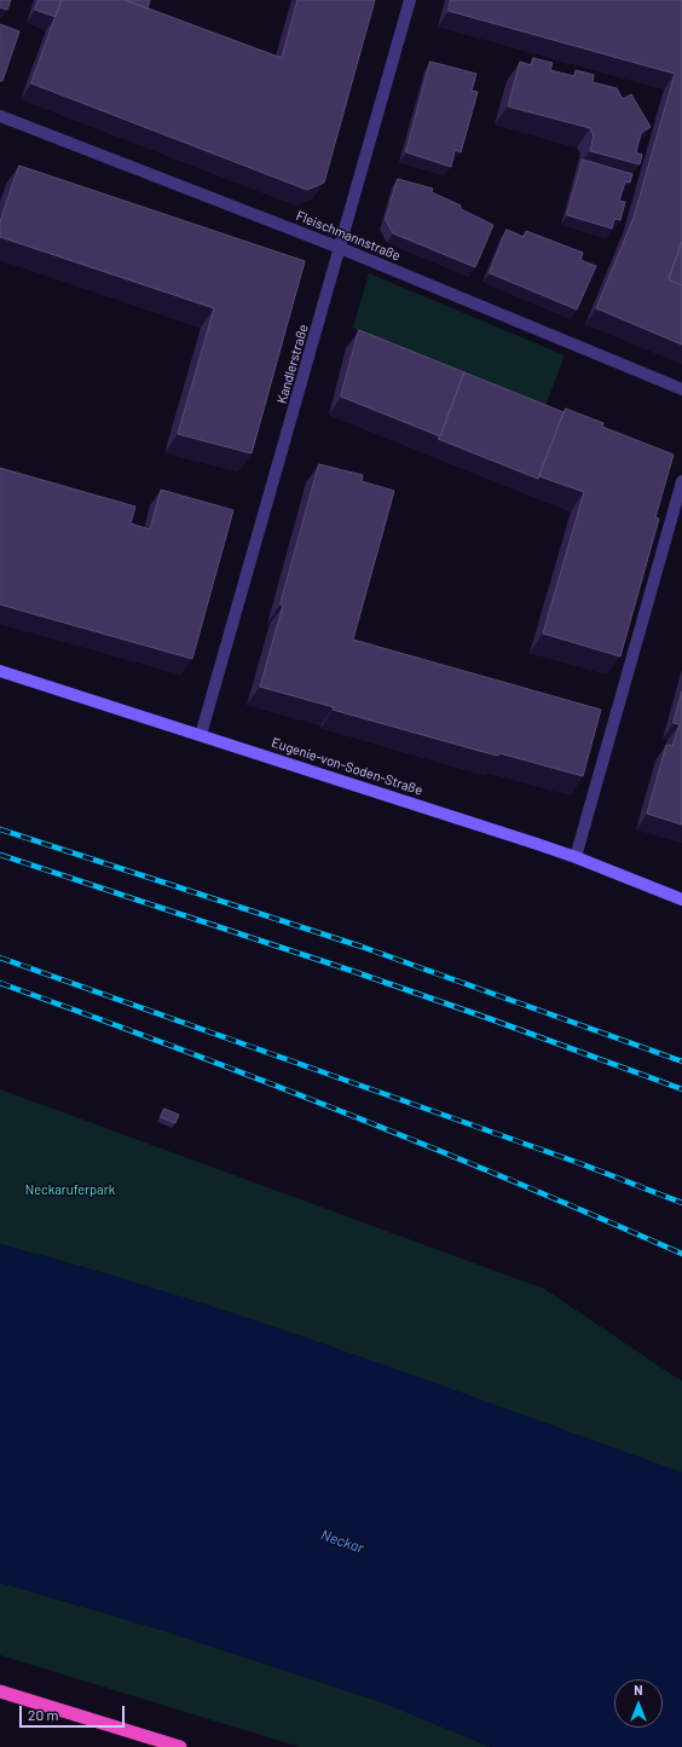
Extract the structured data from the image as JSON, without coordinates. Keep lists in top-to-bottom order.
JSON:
{
  "streets": {
    "main road": ["Eugenie-von-Soden-Straße"],
    "street": ["Fleischmannstraße", "Kandlerstraße"]
  },
  "crossings": [
    ["Fleischmannstraße", "Kandlerstraße"],
    ["Kandlerstraße", "Eugenie-von-Soden-Straße"]
  ],
  "water": ["Neckar"],
  "parks": ["Neckaruferpark"],
  "scale_bar": "20 m",
  "north": "top"
}
